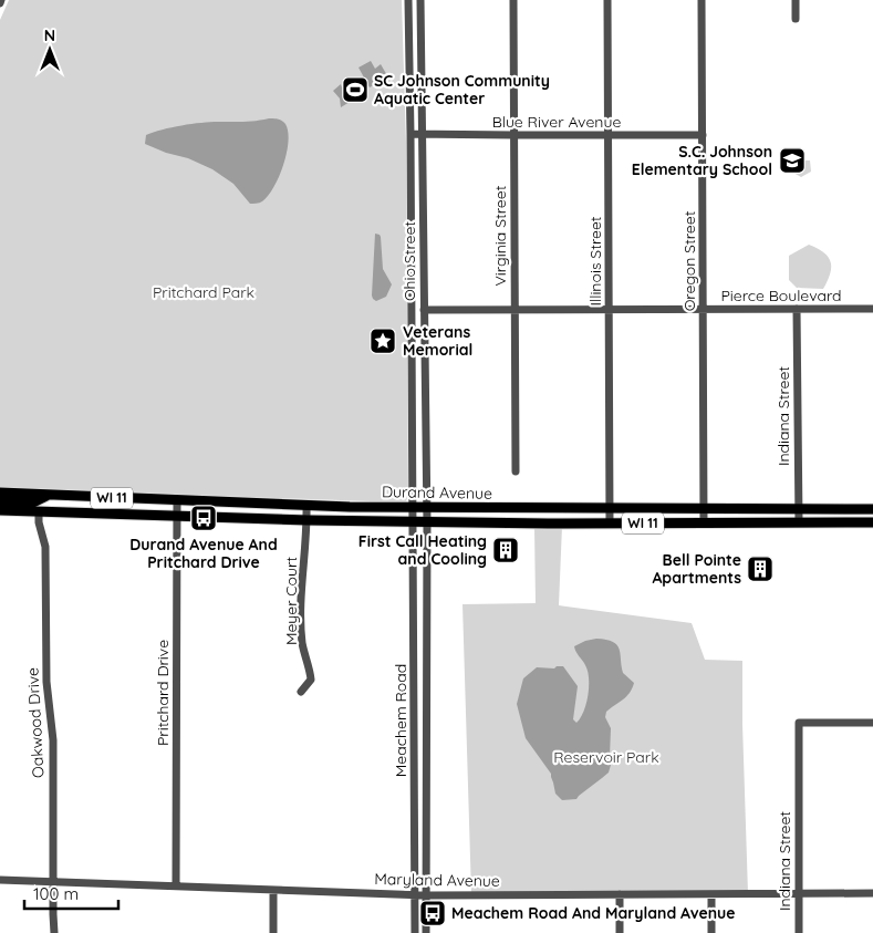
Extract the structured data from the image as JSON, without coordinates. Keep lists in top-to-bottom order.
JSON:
{
  "streets": {
    "main road": ["Durand Avenue", "WI 11"],
    "street": [
      "Blue River Avenue",
      "Virginia Street",
      "Ohio Street",
      "Illinois Street",
      "Oregon Street",
      "Pierce Boulevard",
      "Indiana Street",
      "Meyer Court",
      "Pritchard Drive",
      "Meachem Road",
      "Oakwood Drive",
      "Maryland Avenue"
    ]
  },
  "crossings": [
    ["Blue River Avenue", "Virginia Street"],
    ["Blue River Avenue", "Ohio Street"],
    ["Blue River Avenue", "Illinois Street"],
    ["Blue River Avenue", "Oregon Street"],
    ["Virginia Street", "Pierce Boulevard"],
    ["Ohio Street", "Pierce Boulevard"],
    ["Ohio Street", "Durand Avenue"],
    ["Ohio Street", "Meachem Road"],
    ["Illinois Street", "Pierce Boulevard"],
    ["Illinois Street", "Durand Avenue"],
    ["Oregon Street", "Pierce Boulevard"],
    ["Oregon Street", "Durand Avenue"],
    ["Pierce Boulevard", "Indiana Street"],
    ["Indiana Street", "Durand Avenue"],
    ["Indiana Street", "Maryland Avenue"],
    ["Durand Avenue", "Meyer Court"],
    ["Durand Avenue", "Pritchard Drive"],
    ["Durand Avenue", "Meachem Road"],
    ["Durand Avenue", "Oakwood Drive"],
    ["Pritchard Drive", "Maryland Avenue"],
    ["Meachem Road", "Maryland Avenue"],
    ["Oakwood Drive", "Maryland Avenue"]
  ],
  "parks": ["Pritchard Park", "Reservoir Park"],
  "places": {
    "sports": ["SC Johnson Community Aquatic Center"],
    "school or university": ["S.C. Johnson Elementary School"],
    "place": ["Veterans Memorial"],
    "bus stop": ["Durand Avenue And Pritchard Drive", "Meachem Road And Maryland Avenue"],
    "building": ["First Call Heating and Cooling", "Bell Pointe Apartments"]
  },
  "scale_bar": "100 m",
  "north": "top"
}
